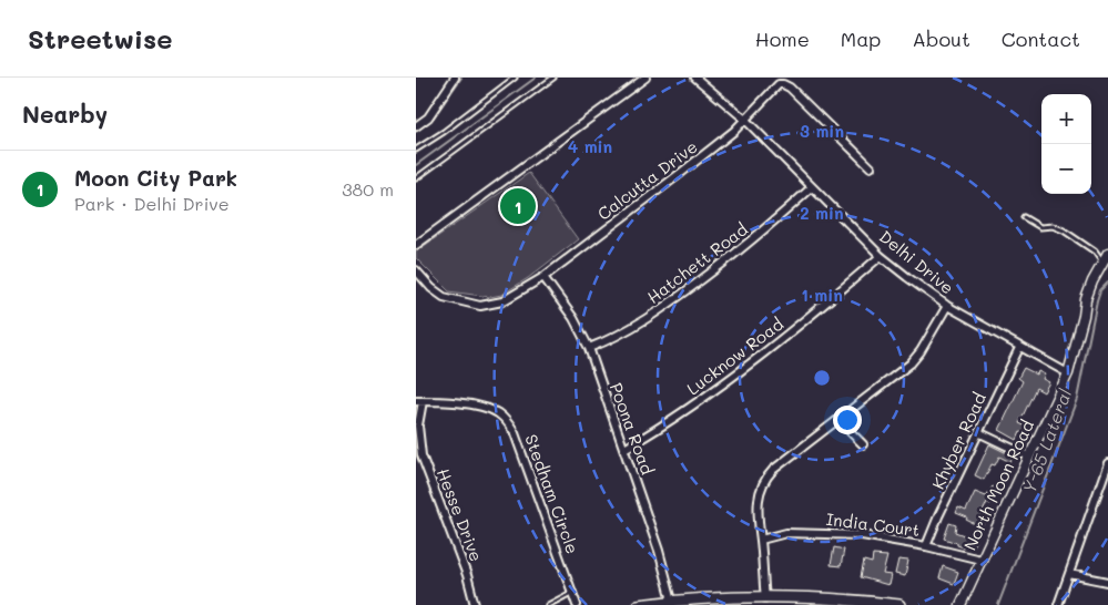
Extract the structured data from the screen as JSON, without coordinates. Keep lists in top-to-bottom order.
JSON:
{
  "streets": {
    "street": [
      "Calcutta Drive",
      "Delhi Drive",
      "Hatchett Road",
      "Lucknow Road",
      "Poona Road",
      "Khyber Road",
      "North Moon Road",
      "Stedham Circle",
      "Hesse Drive",
      "India Court"
    ]
  },
  "crossings": [
    ["Calcutta Drive", "Delhi Drive"],
    ["Calcutta Drive", "Poona Road"],
    ["Delhi Drive", "Hatchett Road"],
    ["Delhi Drive", "Lucknow Road"],
    ["Delhi Drive", "Khyber Road"],
    ["Delhi Drive", "North Moon Road"],
    ["Hatchett Road", "Poona Road"],
    ["Lucknow Road", "Poona Road"],
    ["Khyber Road", "India Court"],
    ["North Moon Road", "India Court"],
    ["Stedham Circle", "Hesse Drive"]
  ],
  "water": ["Y-65 Lateral"],
  "page": {
    "header": "Streetwise",
    "nav": [
      "Home",
      "Map",
      "About",
      "Contact"
    ],
    "heading": "Nearby",
    "map_buttons": ["+", "−"],
    "list": [
      {
        "mark": "1",
        "name": "Moon City Park",
        "note": "Park · Delhi Drive",
        "value": "380 m"
      }
    ],
    "pins": "1"
  },
  "rings": [
    "3 min",
    "4 min",
    "2 min",
    "1 min"
  ]
}
